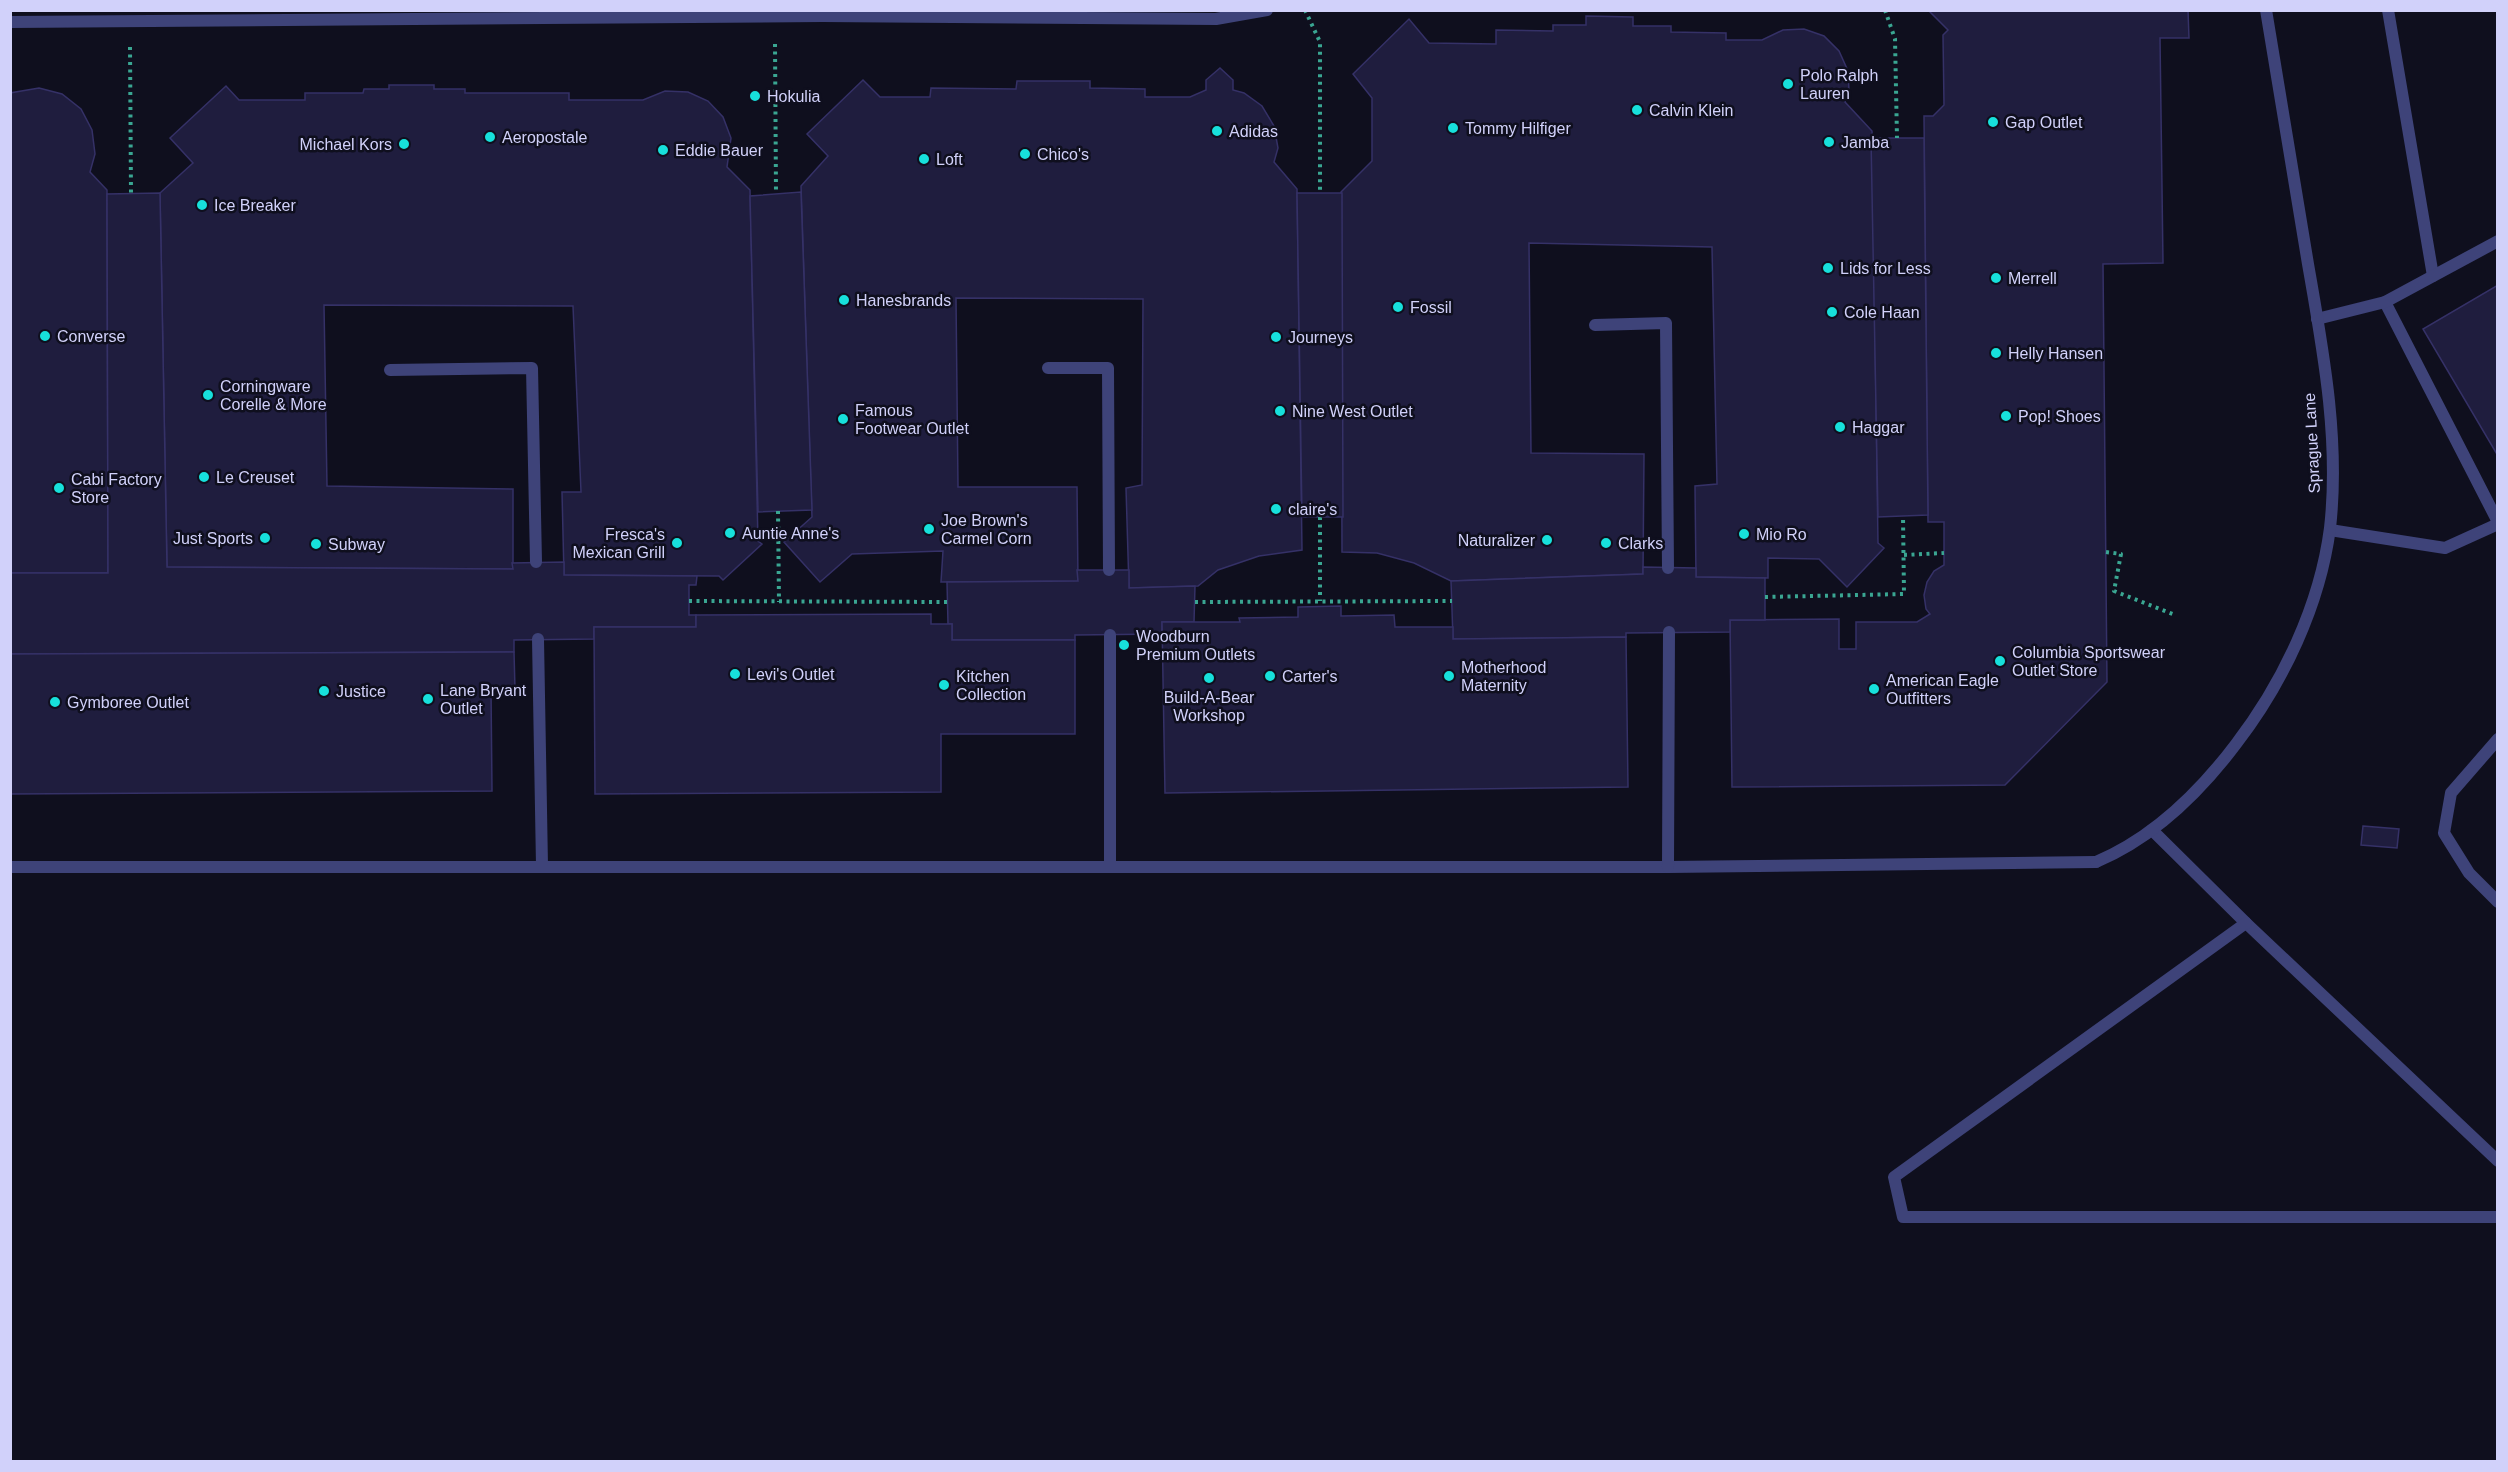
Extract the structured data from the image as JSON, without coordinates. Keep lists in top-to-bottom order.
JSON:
{
  "streets": {
    "street": ["Sprague Lane"]
  },
  "places": [
    "Polo Ralph Lauren",
    "Hokulia",
    "Calvin Klein",
    "Gap Outlet",
    "Tommy Hilfiger",
    "Adidas",
    "Aeropostale",
    "Jamba",
    "Michael Kors",
    "Eddie Bauer",
    "Chico's",
    "Loft",
    "Ice Breaker",
    "Lids for Less",
    "Merrell",
    "Hanesbrands",
    "Fossil",
    "Cole Haan",
    "Converse",
    "Journeys",
    "Helly Hansen",
    "Corningware Corelle & More",
    "Nine West Outlet",
    "Pop! Shoes",
    "Famous Footwear Outlet",
    "Haggar",
    "Le Creuset",
    "Cabi Factory Store",
    "claire's",
    "Joe Brown's Carmel Corn",
    "Auntie Anne's",
    "Mio Ro",
    "Just Sports",
    "Naturalizer",
    "Fresca's Mexican Grill",
    "Clarks",
    "Subway",
    "Woodburn Premium Outlets",
    "Columbia Sportswear Outlet Store",
    "Levi's Outlet",
    "Carter's",
    "Motherhood Maternity",
    "Build-A-Bear Workshop",
    "Kitchen Collection",
    "American Eagle Outfitters",
    "Justice",
    "Lane Bryant Outlet",
    "Gymboree Outlet"
  ]
}
